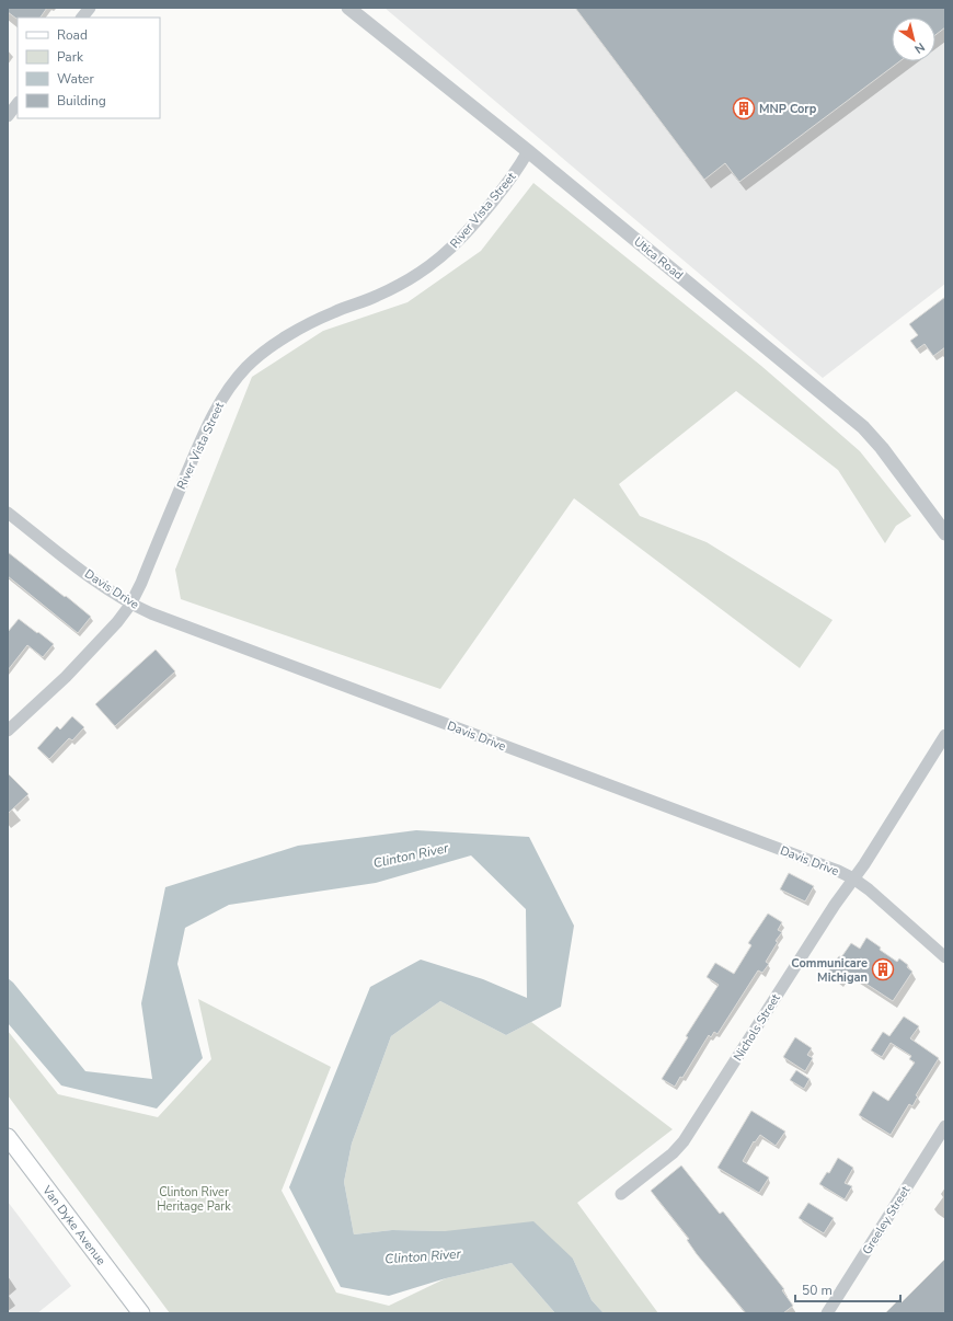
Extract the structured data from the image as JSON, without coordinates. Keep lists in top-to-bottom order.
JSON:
{
  "streets": {
    "main road": ["Van Dyke Avenue"],
    "street": [
      "River Vista Street",
      "Utica Road",
      "Davis Drive",
      "Nichols Street",
      "Greeley Street"
    ]
  },
  "crossings": [
    ["River Vista Street", "Utica Road"],
    ["River Vista Street", "Davis Drive"],
    ["Davis Drive", "Nichols Street"]
  ],
  "water": ["Clinton River"],
  "parks": ["Clinton River Heritage Park"],
  "places": {
    "building": ["MNP Corp", "Communicare Michigan"]
  },
  "legend": [
    "Road",
    "Park",
    "Water",
    "Building"
  ],
  "scale_bar": "50 m",
  "north": "bottom right"
}
